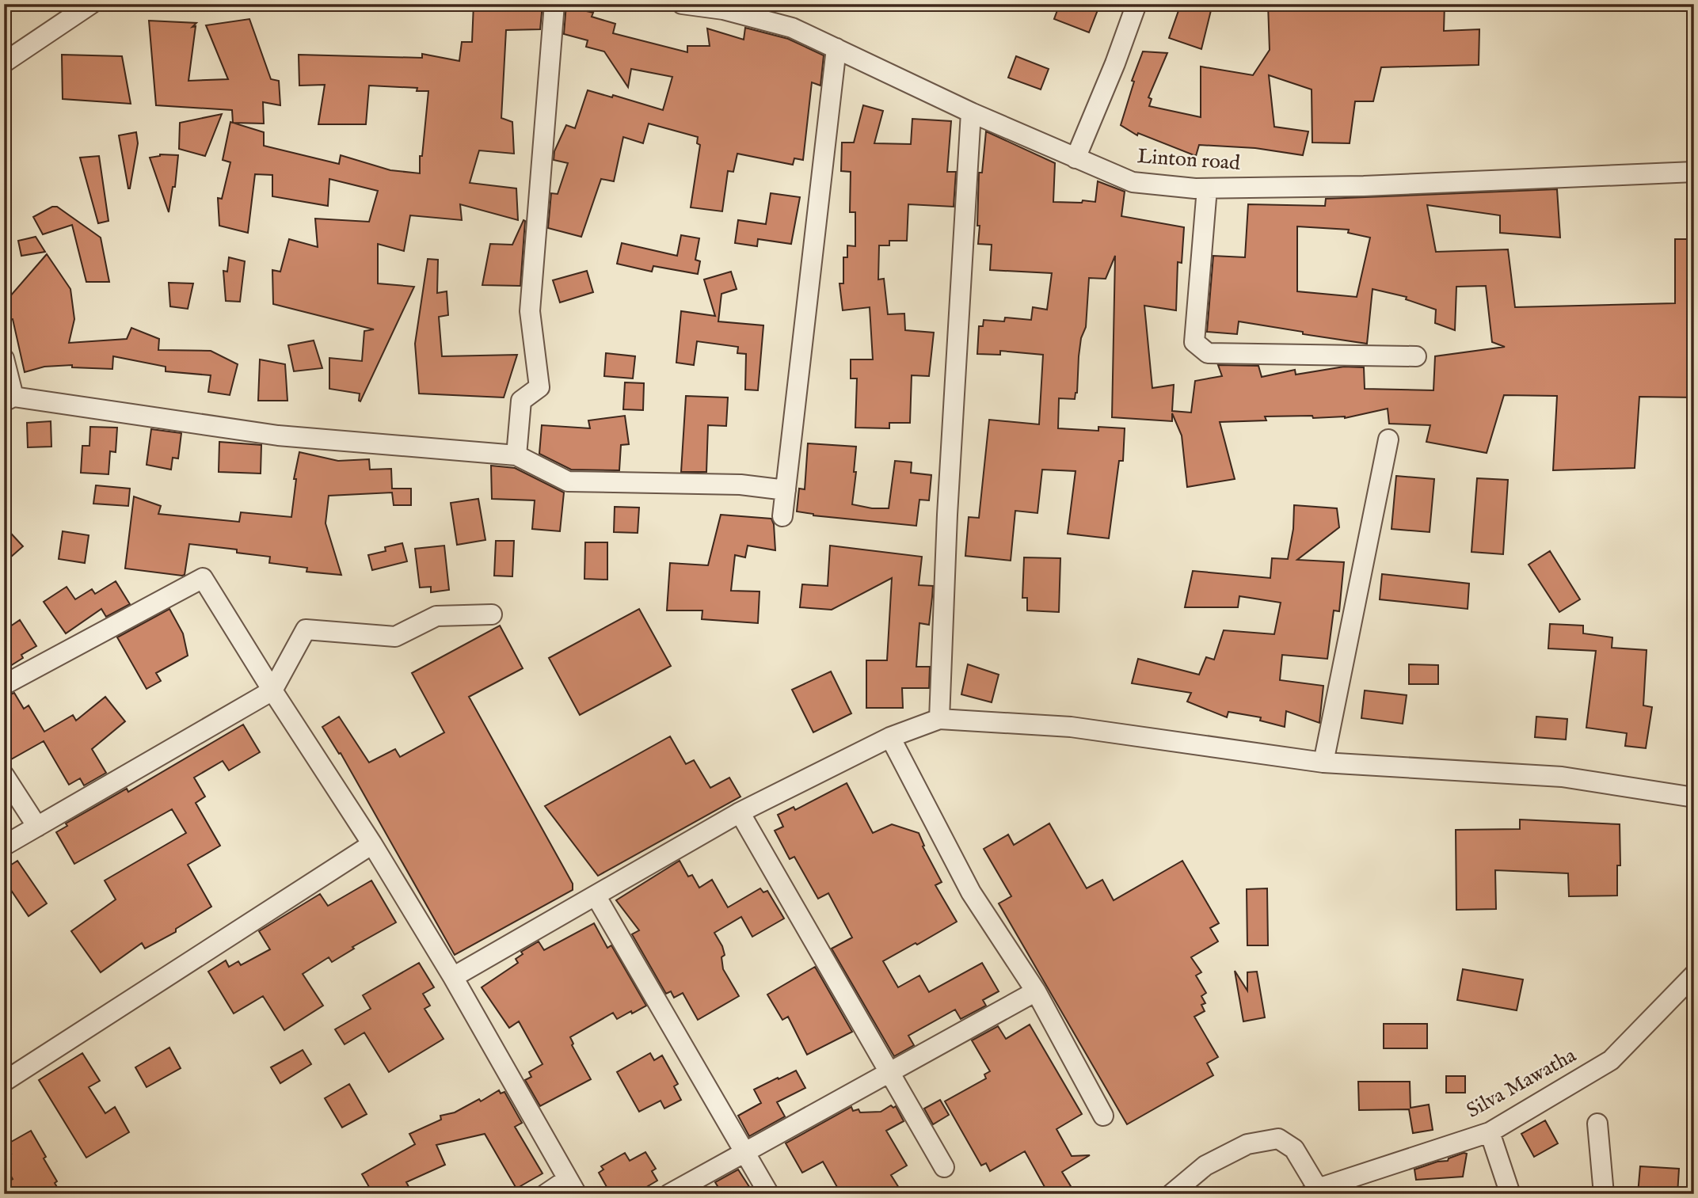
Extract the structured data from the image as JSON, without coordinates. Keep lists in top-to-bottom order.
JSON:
{
  "streets": {
    "street": ["Linton road", "Silva Mawatha"]
  }
}
